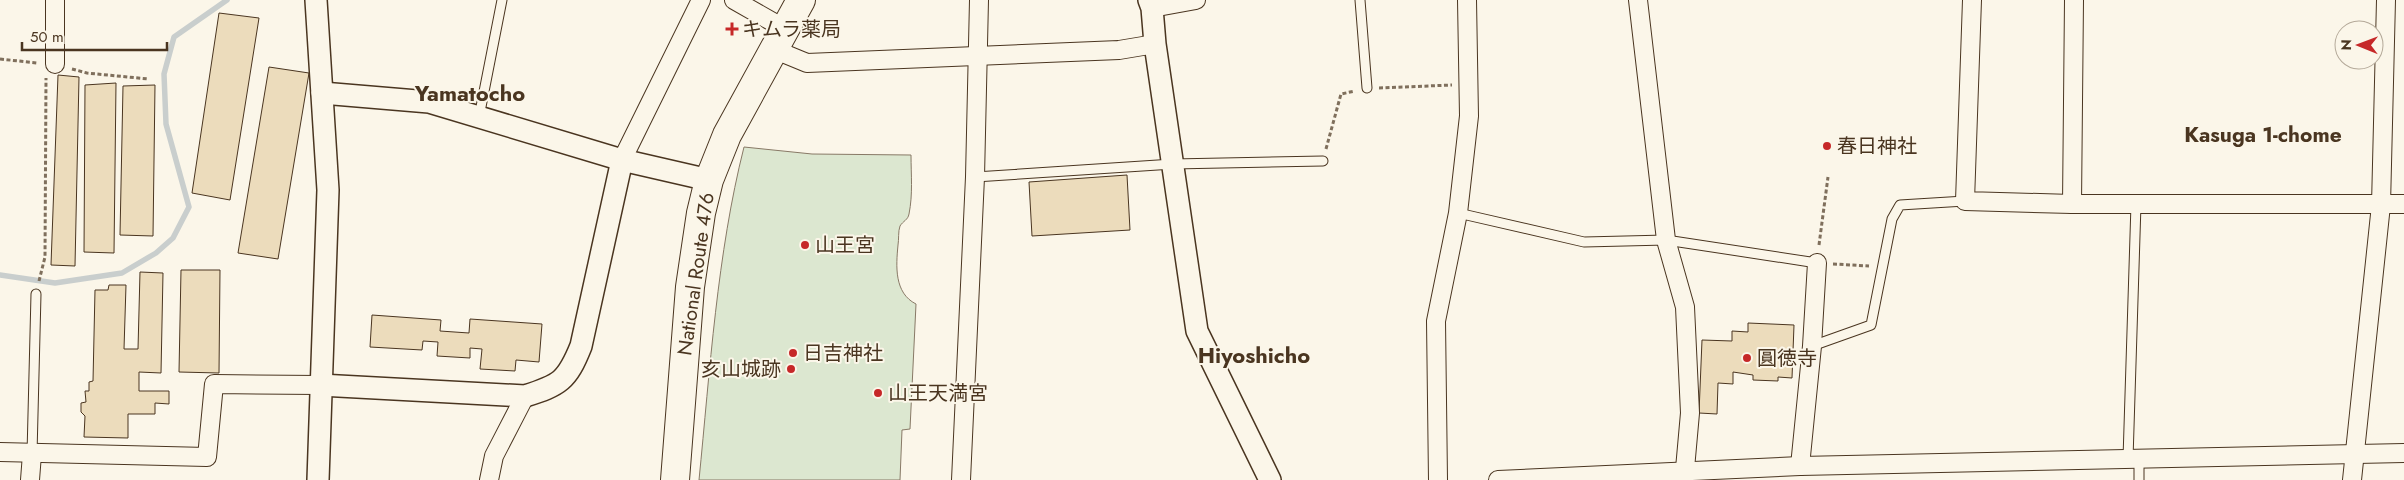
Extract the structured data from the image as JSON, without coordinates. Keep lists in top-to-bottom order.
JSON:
{
  "streets": {
    "highway": ["National Route 476"]
  },
  "districts": ["Yamatocho", "Kasuga 1-chome", "Hiyoshicho"],
  "places": {
    "health": ["キムラ薬局"],
    "other": [
      "春日神社",
      "山王宮",
      "日吉神社",
      "圓徳寺",
      "亥山城跡",
      "山王天満宮"
    ]
  },
  "scale_bar": "50 m",
  "north": "left"
}
